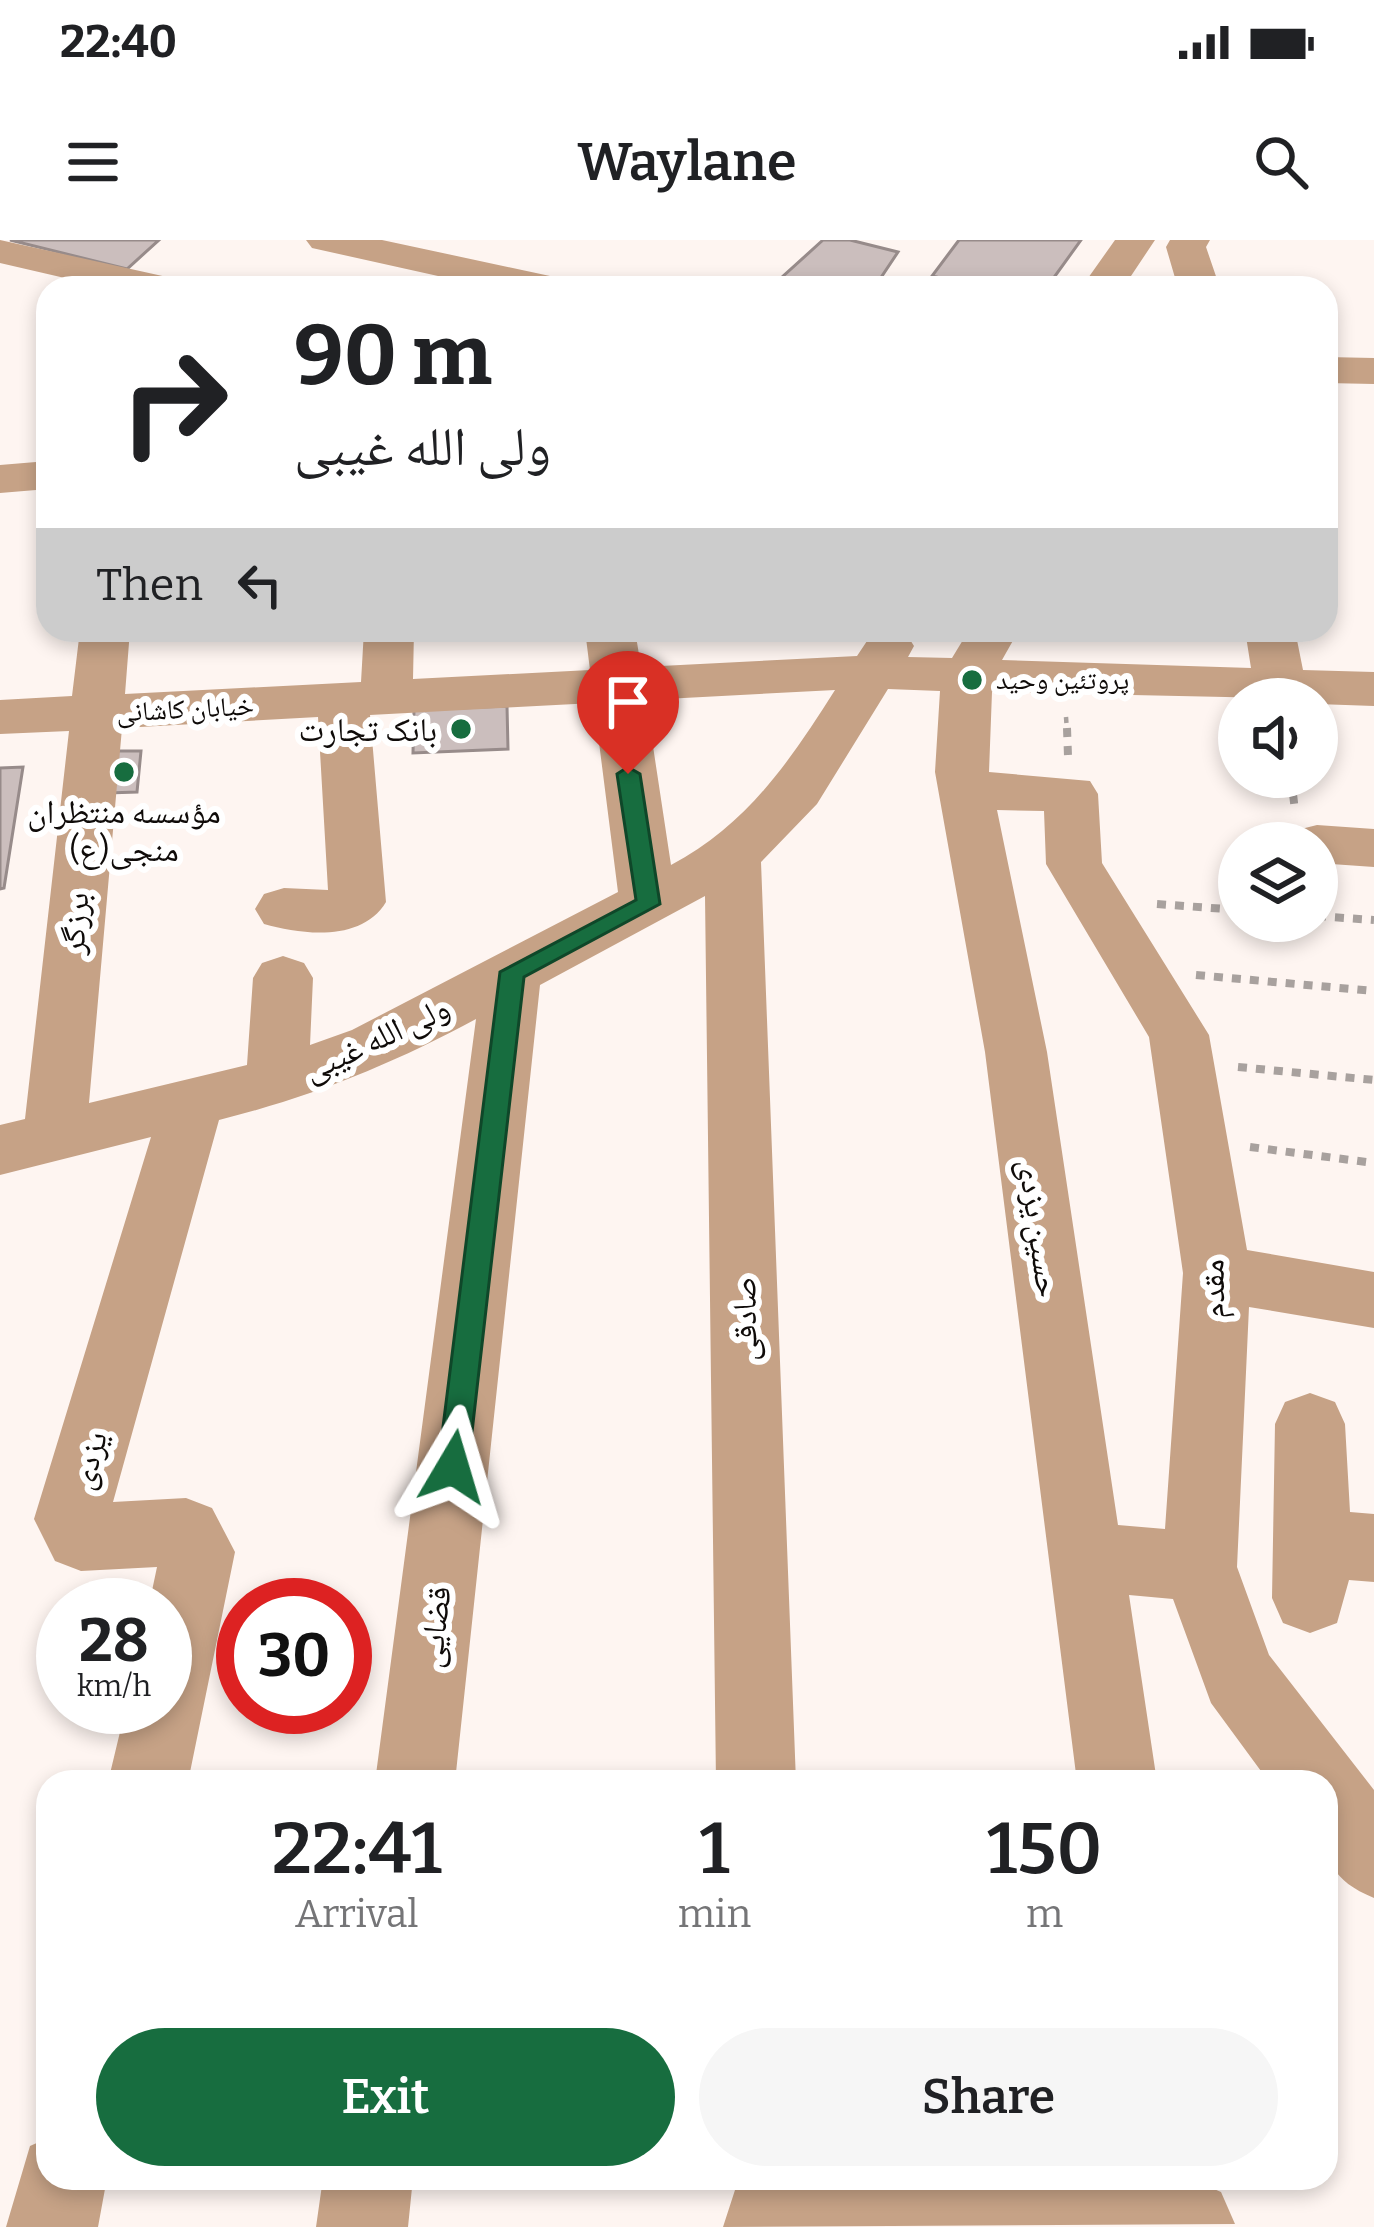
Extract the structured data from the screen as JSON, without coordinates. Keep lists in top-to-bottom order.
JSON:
{
  "streets": {
    "street": [
      "خیابان کاشانی",
      "برزگر",
      "ولی الله غیبی",
      "حسین یزدی",
      "مقدم",
      "صادقی",
      "یزدی",
      "قضایی"
    ]
  },
  "crossings": [
    ["خیابان کاشانی", "برزگر"],
    ["خیابان کاشانی", "ولی الله غیبی"],
    ["خیابان کاشانی", "حسین یزدی"],
    ["برزگر", "ولی الله غیبی"],
    ["ولی الله غیبی", "صادقی"],
    ["ولی الله غیبی", "یزدی"],
    ["ولی الله غیبی", "قضایی"]
  ],
  "places": ["پروتئین وحید", "بانک تجارت", "مؤسسه منتظران منجی(ع)"],
  "page": {
    "status": "22:40",
    "header": "Waylane",
    "turn": ["90 m", "ولی الله غیبی"],
    "then": "Then",
    "speed": "28 km/h",
    "limit": "30",
    "eta": [
      "22:41",
      "Arrival",
      "1",
      "min",
      "150",
      "m"
    ],
    "buttons": ["Exit", "Share"]
  }
}
